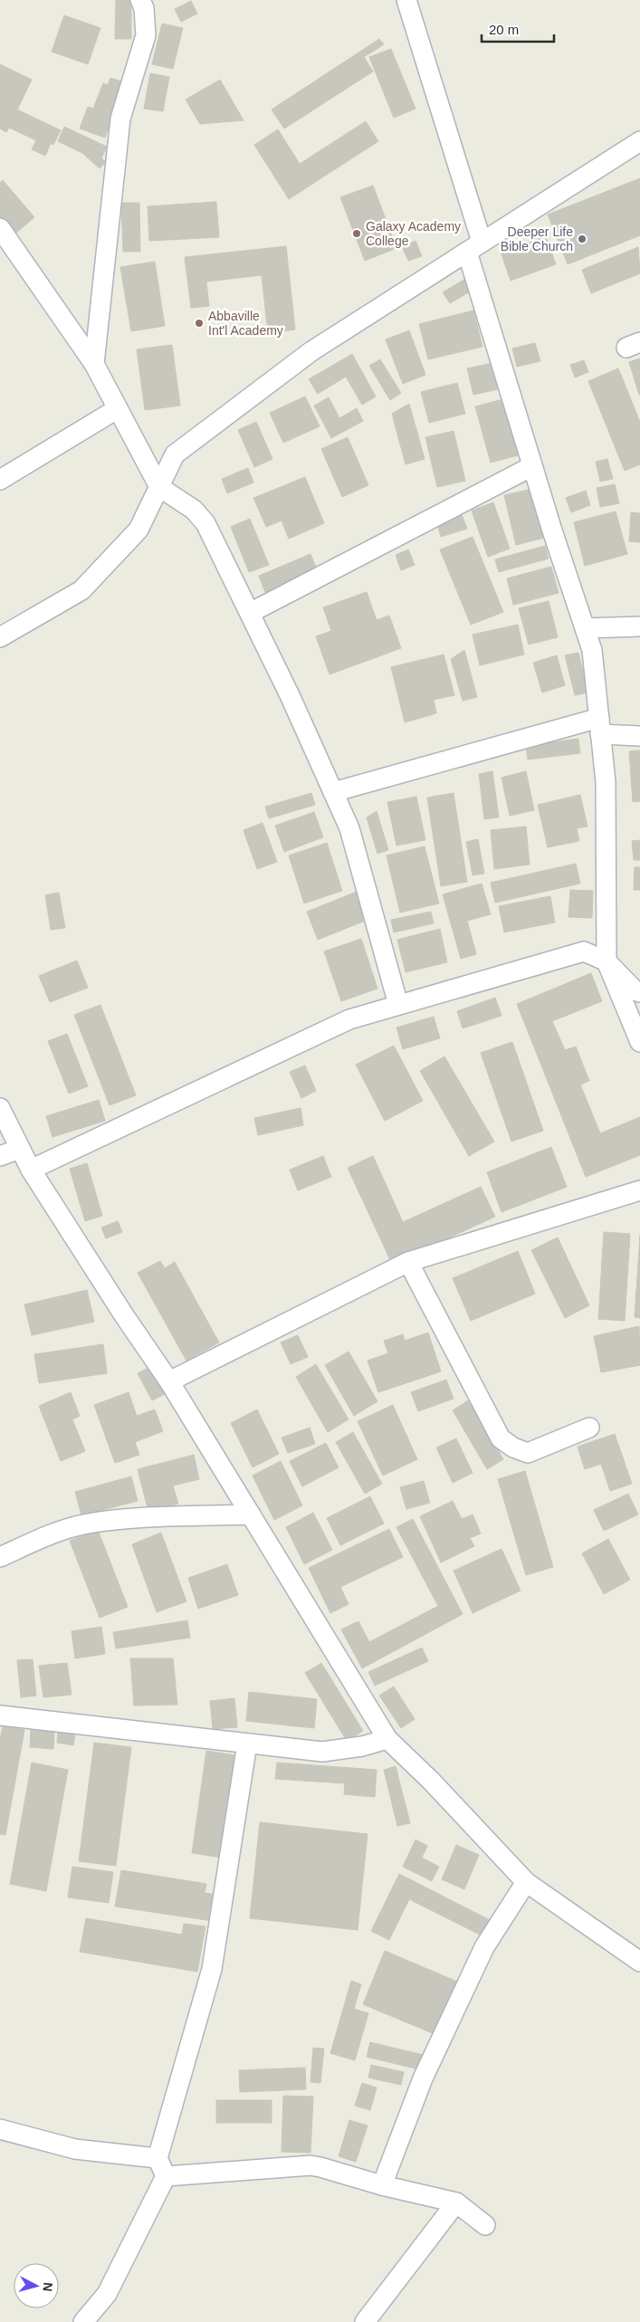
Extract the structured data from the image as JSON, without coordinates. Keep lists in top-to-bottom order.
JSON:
{
  "places": ["Galaxy Academy College", "Deeper Life Bible Church", "Abbaville Int'l Academy"],
  "scale_bar": "20 m",
  "north": "right"
}
